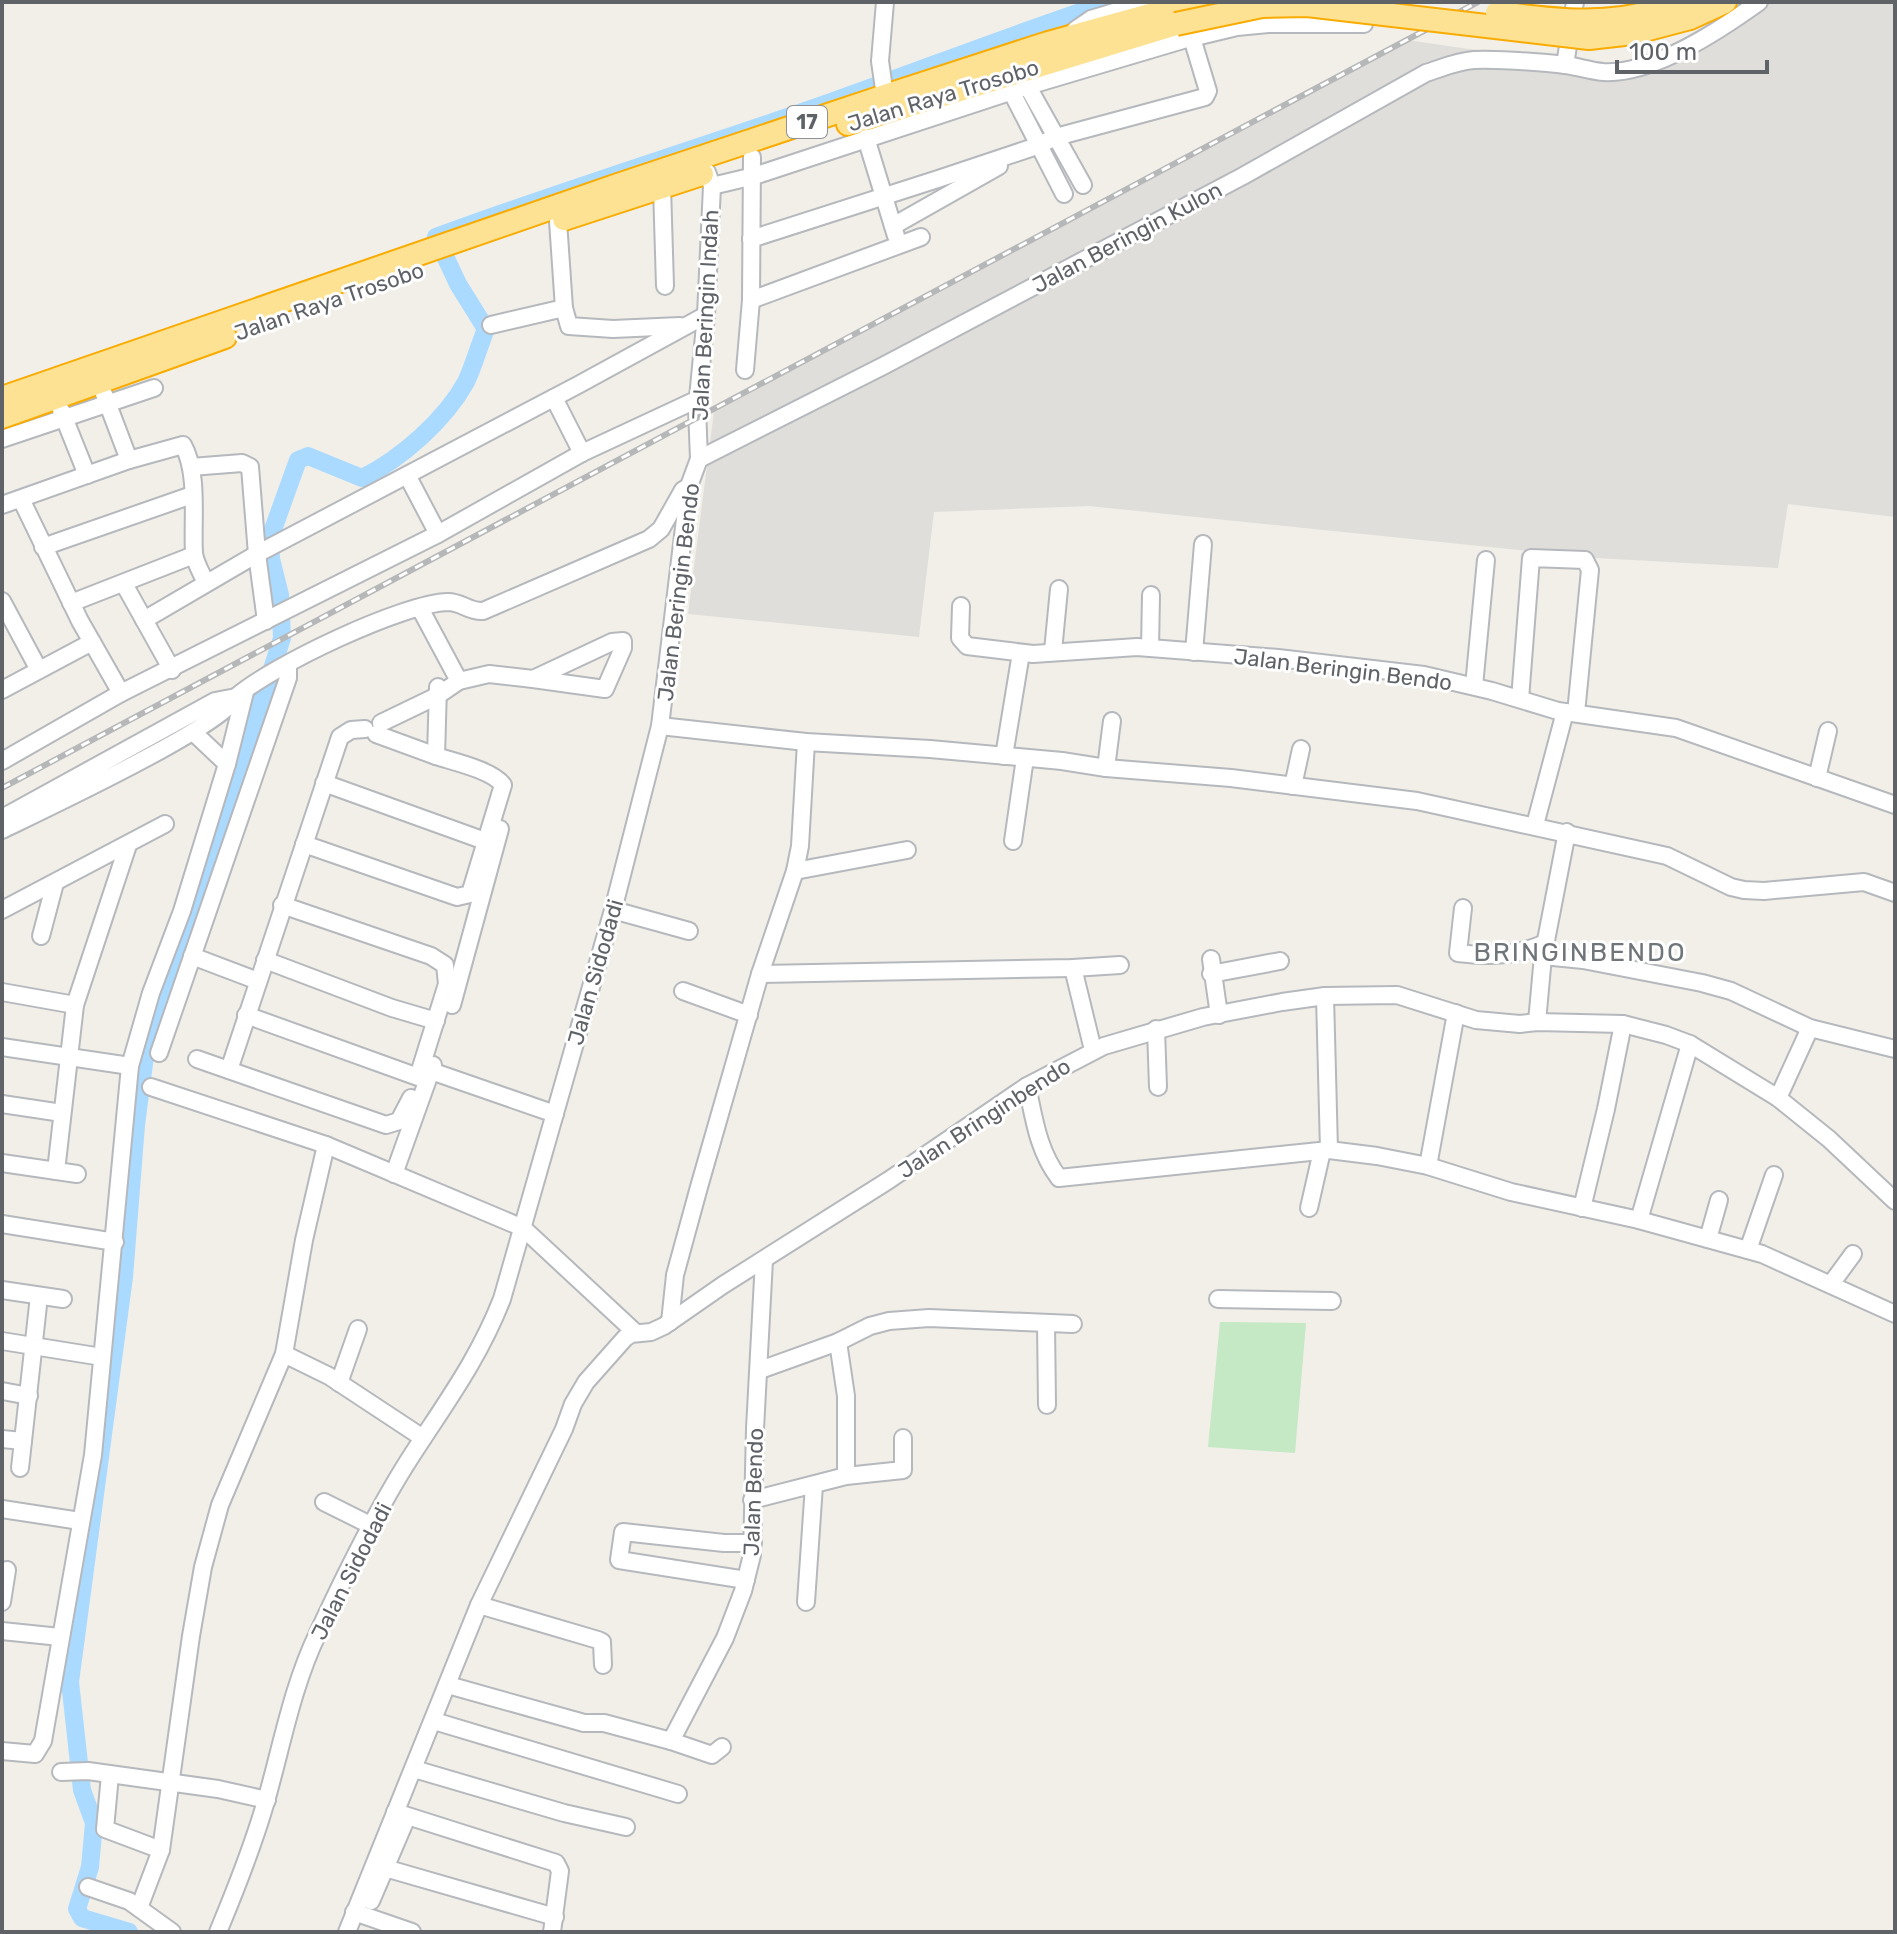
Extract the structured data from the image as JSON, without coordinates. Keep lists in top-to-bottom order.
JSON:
{
  "streets": {
    "highway": ["Jalan Raya Trosobo", "17"],
    "street": [
      "Jalan Beringin Kulon",
      "Jalan Beringin Indah",
      "Jalan Beringin Bendo",
      "Jalan Sidodadi",
      "Jalan Bringinbendo",
      "Jalan Bendo"
    ]
  },
  "crossings": [
    ["Jalan Raya Trosobo", "Jalan Beringin Indah"],
    ["Jalan Beringin Kulon", "Jalan Beringin Indah"],
    ["Jalan Beringin Kulon", "Jalan Beringin Bendo"],
    ["Jalan Beringin Indah", "Jalan Beringin Bendo"],
    ["Jalan Beringin Bendo", "Jalan Sidodadi"],
    ["Jalan Bringinbendo", "Jalan Bendo"]
  ],
  "districts": ["BRINGINBENDO"],
  "scale_bar": "100 m"
}
